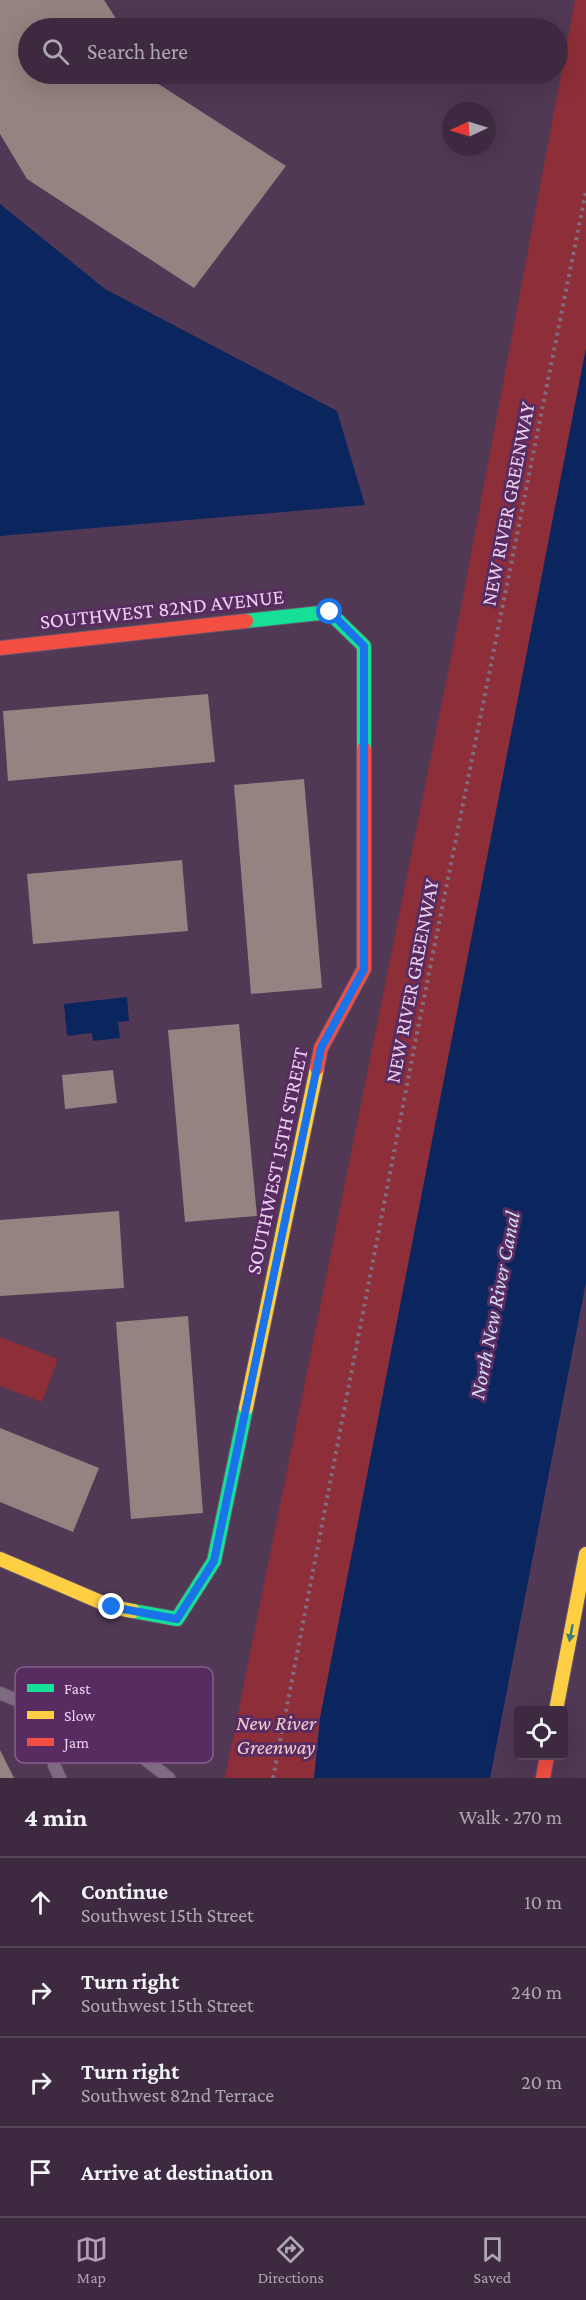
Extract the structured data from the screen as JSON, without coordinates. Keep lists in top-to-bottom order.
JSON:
{
  "streets": {
    "street": ["SOUTHWEST 82ND AVENUE", "SOUTHWEST 15TH STREET"],
    "path": ["NEW RIVER GREENWAY"]
  },
  "crossings": [
    ["SOUTHWEST 82ND AVENUE", "SOUTHWEST 15TH STREET"]
  ],
  "water": ["North New River Canal"],
  "parks": ["New River Greenway"],
  "legend": ["Fast", "Slow", "Jam"],
  "north": "left",
  "page": {
    "search": "Search here",
    "heading": ["4 min", "Walk · 270 m"],
    "list": [
      ["Continue", "Southwest 15th Street", "10 m"],
      ["Turn right", "Southwest 15th Street", "240 m"],
      ["Turn right", "Southwest 82nd Terrace", "20 m"],
      "Arrive at destination"
    ],
    "nav": ["Map", "Directions", "Saved"]
  }
}
